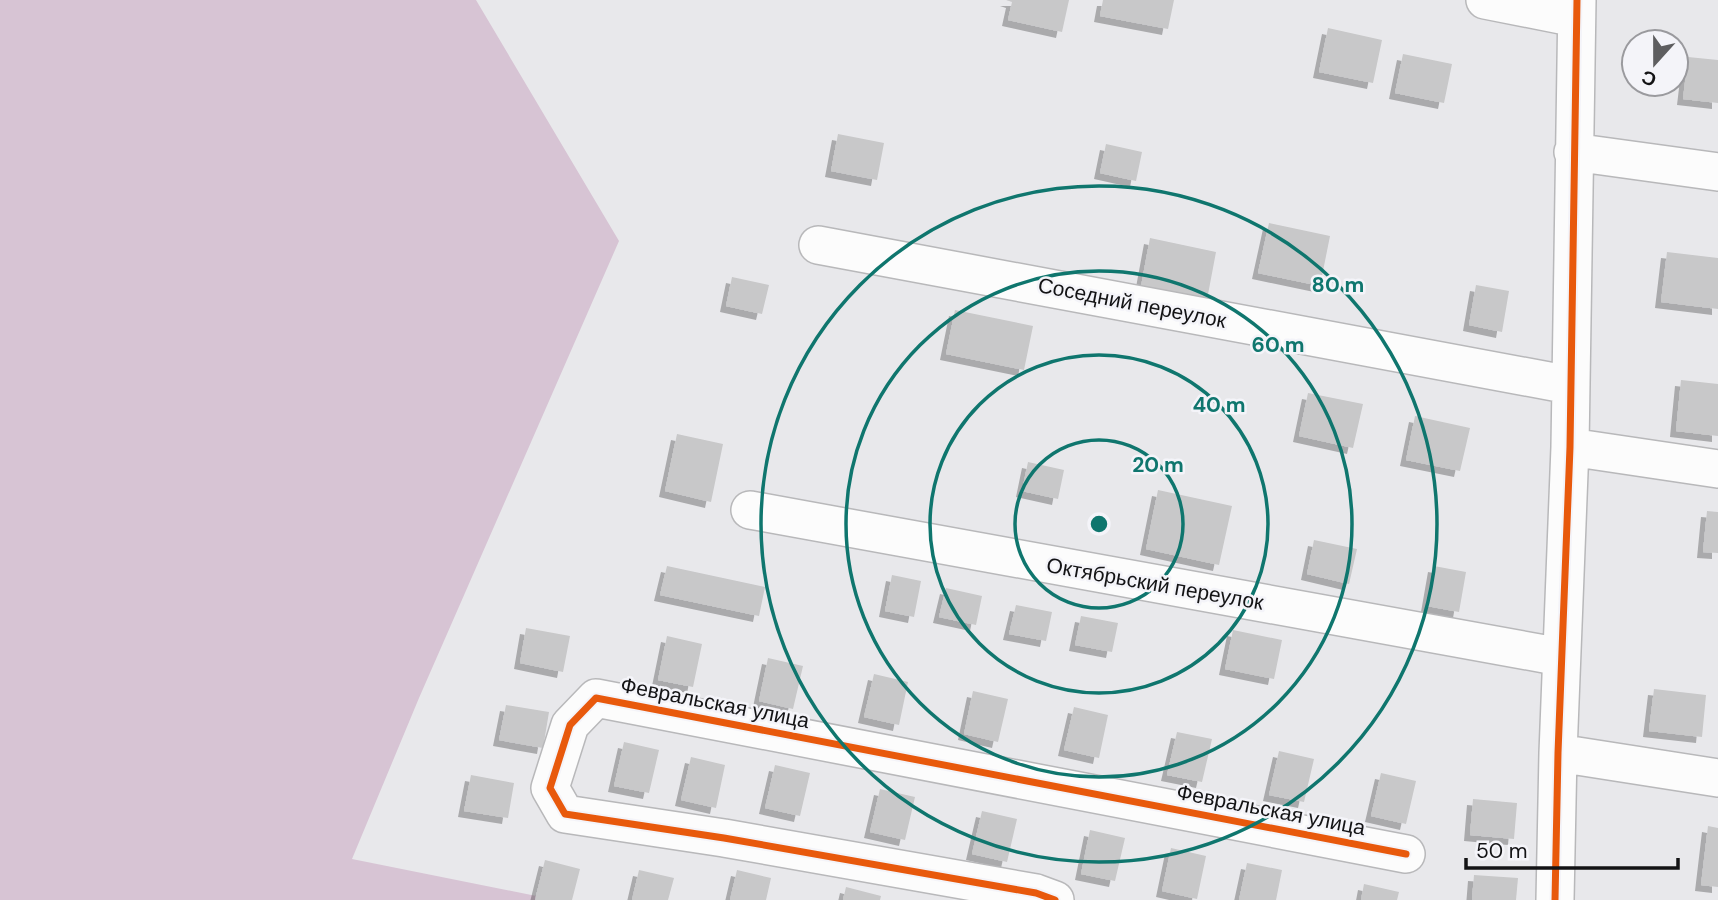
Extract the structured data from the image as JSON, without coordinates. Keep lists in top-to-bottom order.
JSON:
{
  "streets": {
    "street": ["Соседний переулок", "Октябрьский переулок", "Февральская улица"]
  },
  "scale_bar": "50 m",
  "north": "bottom",
  "rings": [
    "80 m",
    "60 m",
    "40 m",
    "20 m"
  ]
}
